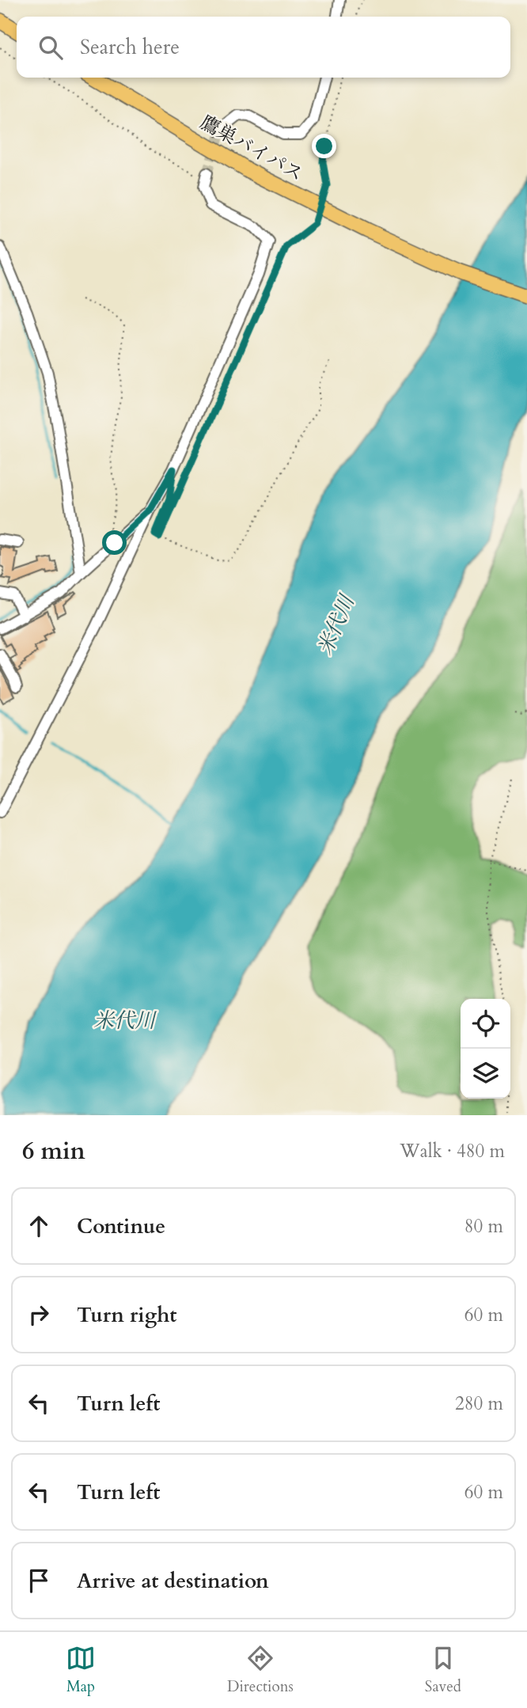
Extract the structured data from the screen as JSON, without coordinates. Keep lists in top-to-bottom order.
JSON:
{
  "streets": {
    "highway": ["鷹巣バイパス"]
  },
  "water": ["米代川"],
  "page": {
    "search": "Search here",
    "heading": ["6 min", "Walk · 480 m"],
    "list": [
      ["Continue", "80 m"],
      ["Turn right", "60 m"],
      ["Turn left", "280 m"],
      ["Turn left", "60 m"],
      "Arrive at destination"
    ],
    "nav": ["Map", "Directions", "Saved"]
  }
}
